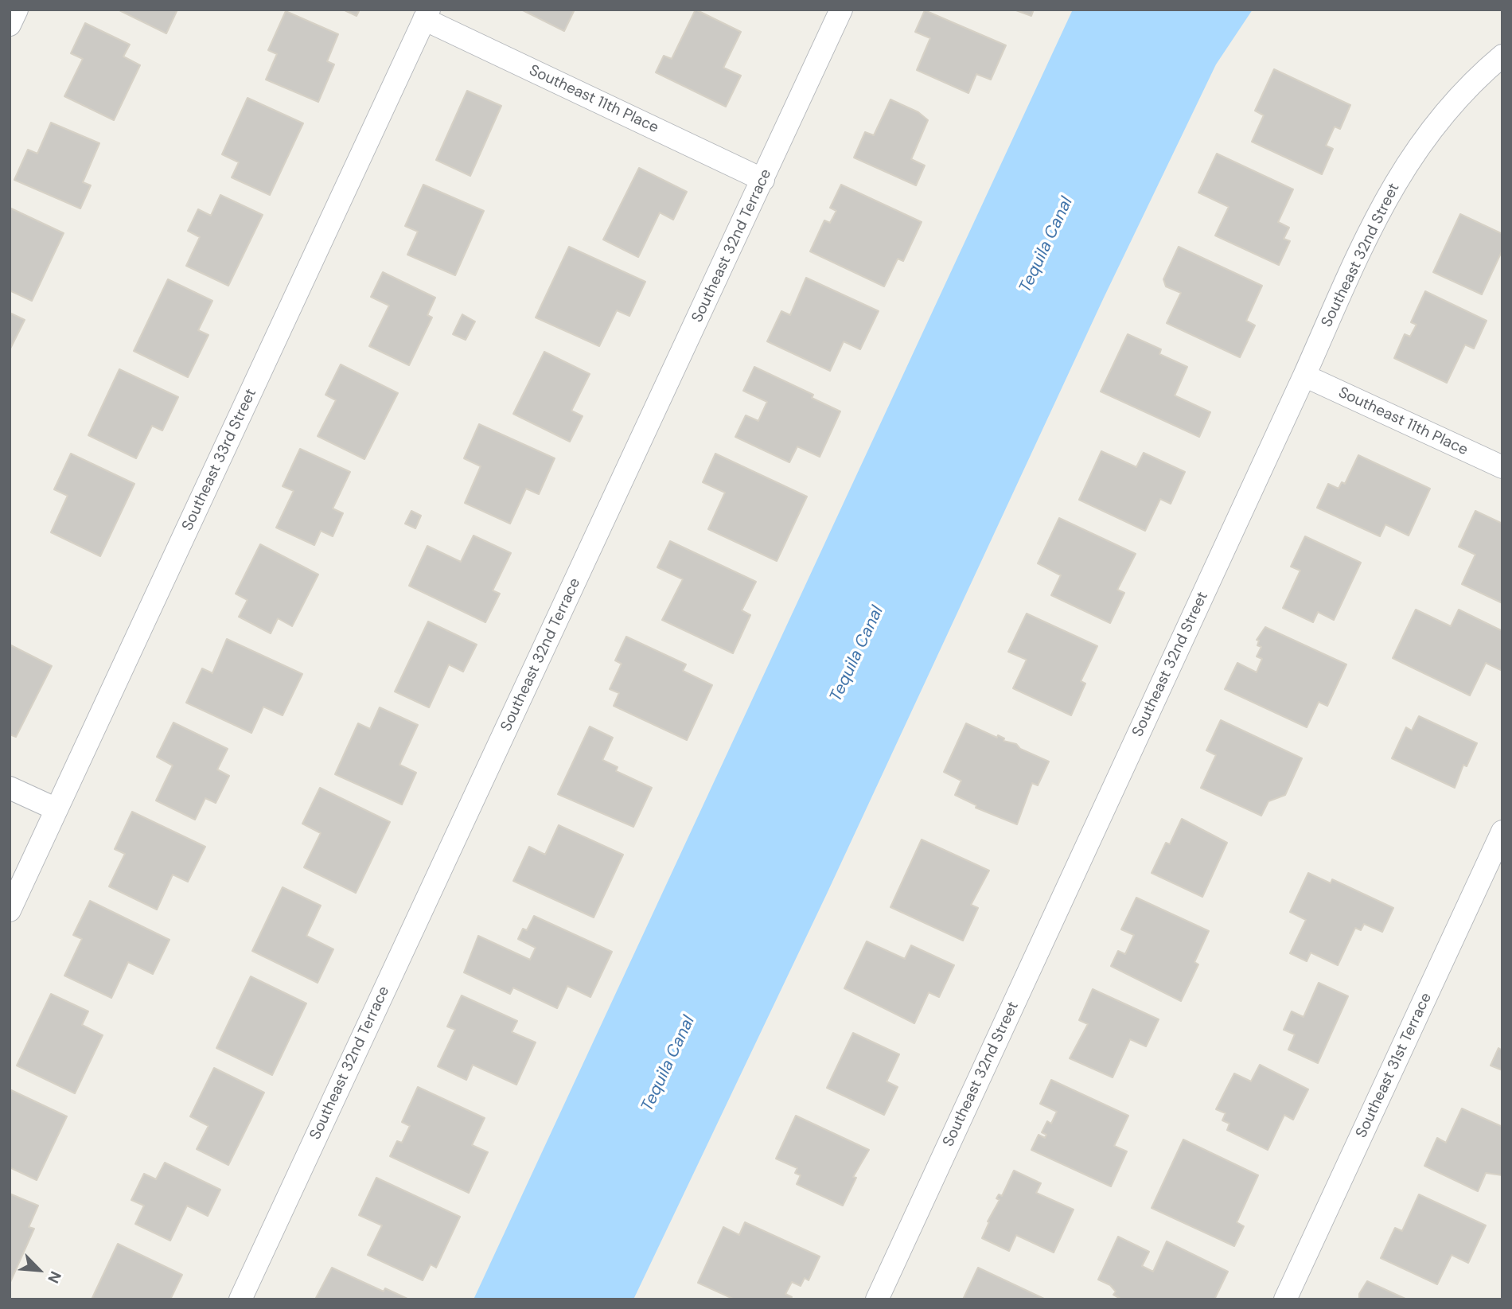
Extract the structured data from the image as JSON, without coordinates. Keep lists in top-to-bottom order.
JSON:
{
  "streets": {
    "street": [
      "Southeast 11th Place",
      "Southeast 32nd Terrace",
      "Southeast 32nd Street",
      "Southeast 33rd Street",
      "Southeast 31st Terrace"
    ]
  },
  "crossings": [
    ["Southeast 11th Place", "Southeast 32nd Terrace"],
    ["Southeast 11th Place", "Southeast 32nd Street"],
    ["Southeast 11th Place", "Southeast 33rd Street"]
  ],
  "water": ["Tequila Canal"],
  "north": "bottom right"
}
